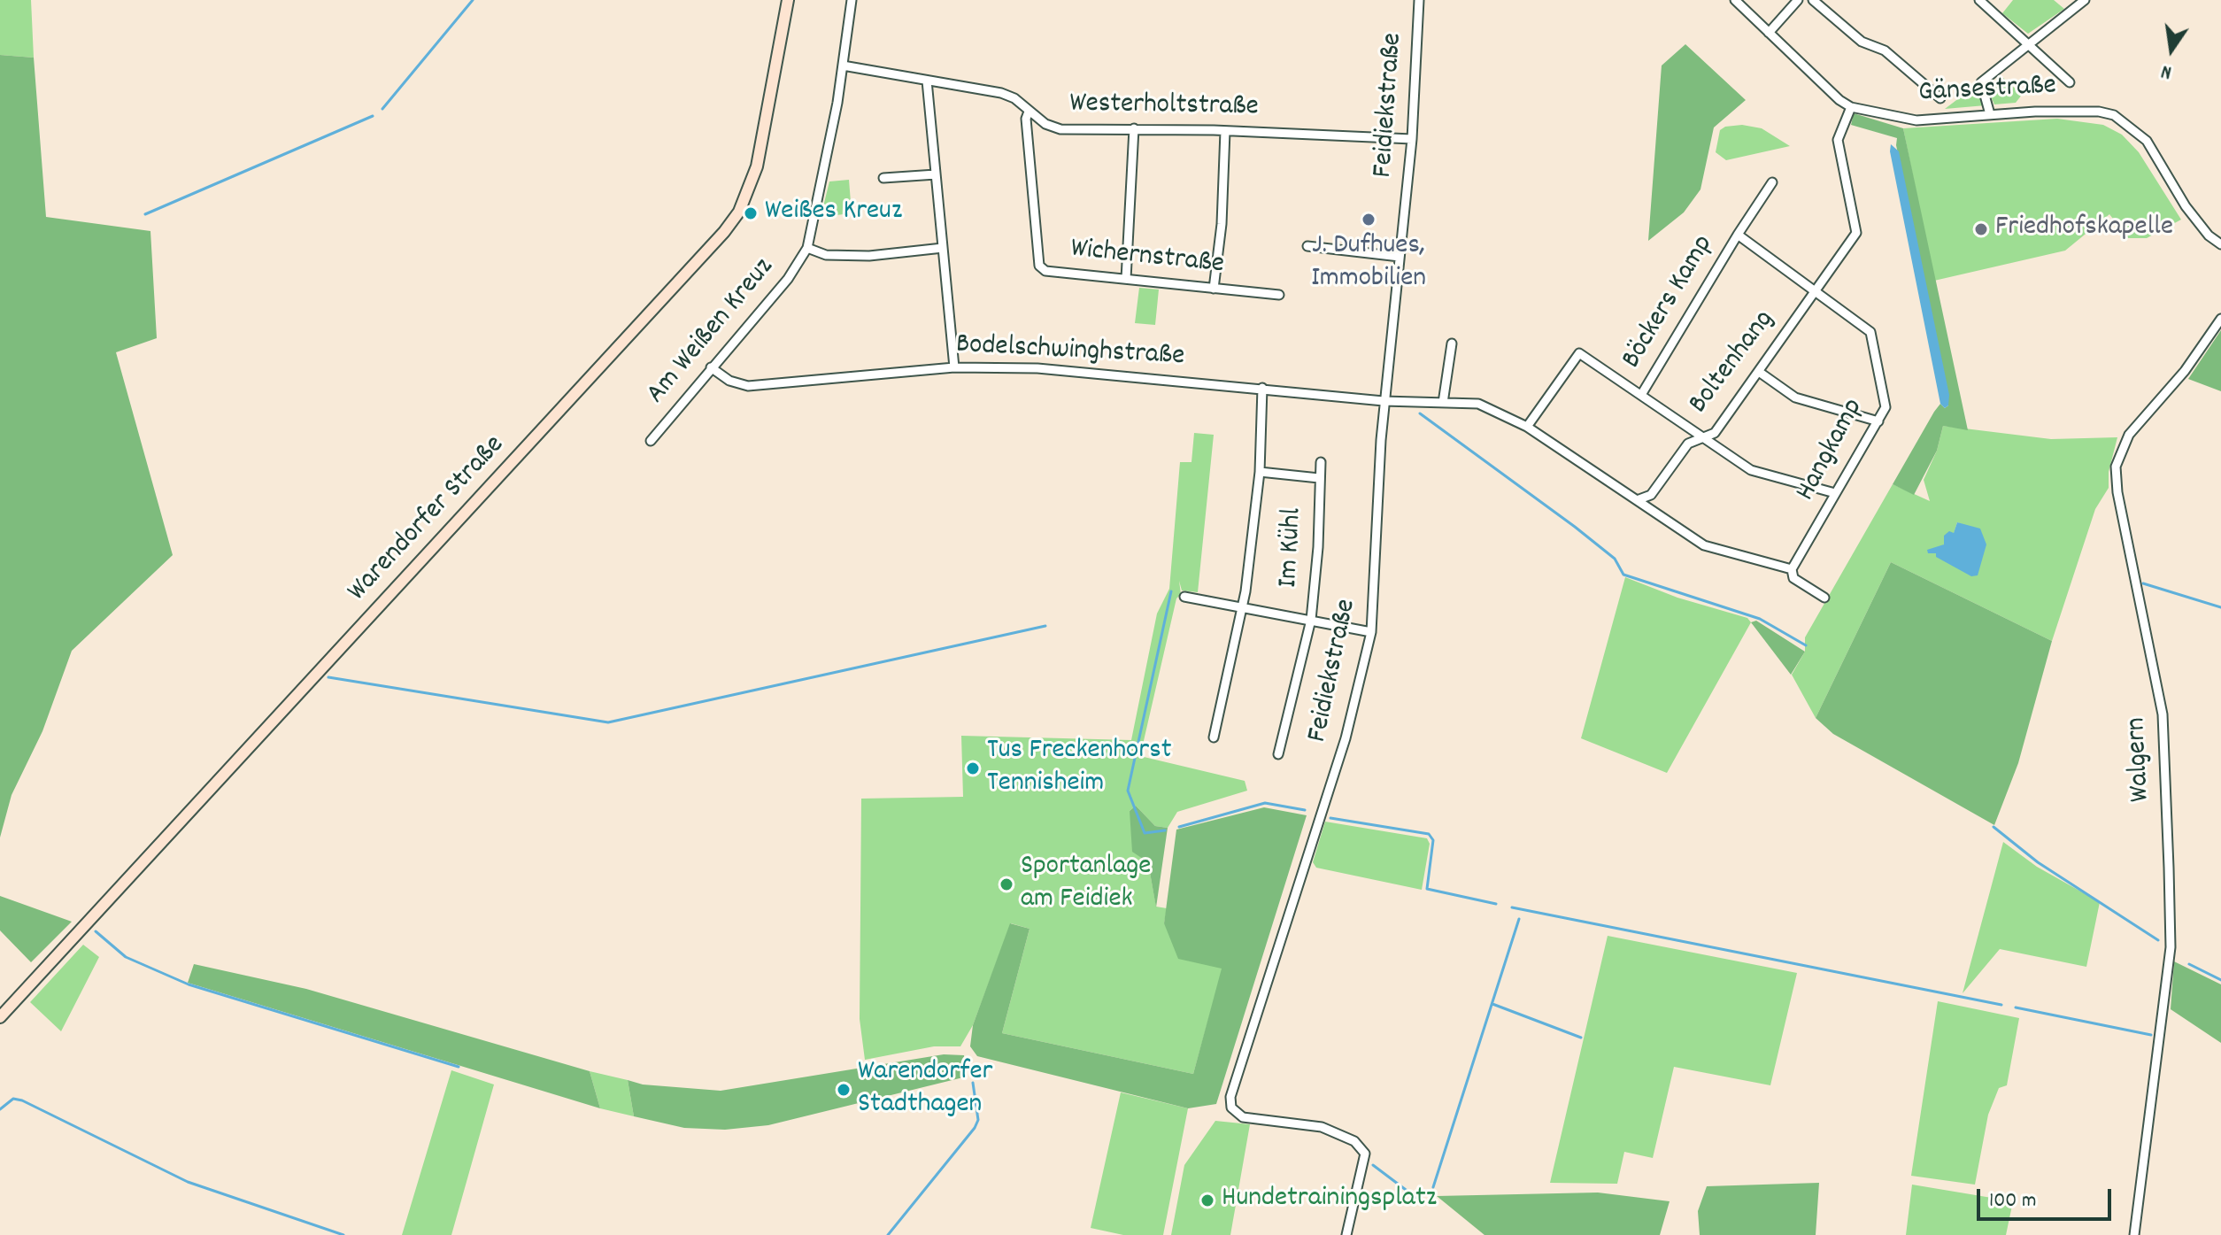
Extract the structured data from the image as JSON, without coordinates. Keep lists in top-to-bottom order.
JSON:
{
  "streets": {
    "main road": ["Warendorfer Straße"],
    "street": [
      "Gänsestraße",
      "Feidiekstraße",
      "Westerholtstraße",
      "Wichernstraße",
      "Böckers Kamp",
      "Am Weißen Kreuz",
      "Bodelschwinghstraße",
      "Boltenhang",
      "Hangkamp",
      "Im Kühl",
      "Walgern"
    ]
  },
  "crossings": [
    ["Gänsestraße", "Boltenhang"],
    ["Feidiekstraße", "Westerholtstraße"],
    ["Feidiekstraße", "Bodelschwinghstraße"],
    ["Feidiekstraße", "Im Kühl"],
    ["Westerholtstraße", "Wichernstraße"],
    ["Westerholtstraße", "Am Weißen Kreuz"],
    ["Böckers Kamp", "Boltenhang"],
    ["Böckers Kamp", "Hangkamp"],
    ["Am Weißen Kreuz", "Bodelschwinghstraße"],
    ["Bodelschwinghstraße", "Im Kühl"],
    ["Boltenhang", "Hangkamp"]
  ],
  "places": [
    "Weißes Kreuz",
    "J. Dufhues, Immobilien",
    "Friedhofskapelle",
    "Tus Freckenhorst Tennisheim",
    "Sportanlage am Feidiek",
    "Warendorfer Stadthagen",
    "Hundetrainingsplatz"
  ],
  "scale_bar": "100 m",
  "north": "bottom"
}
